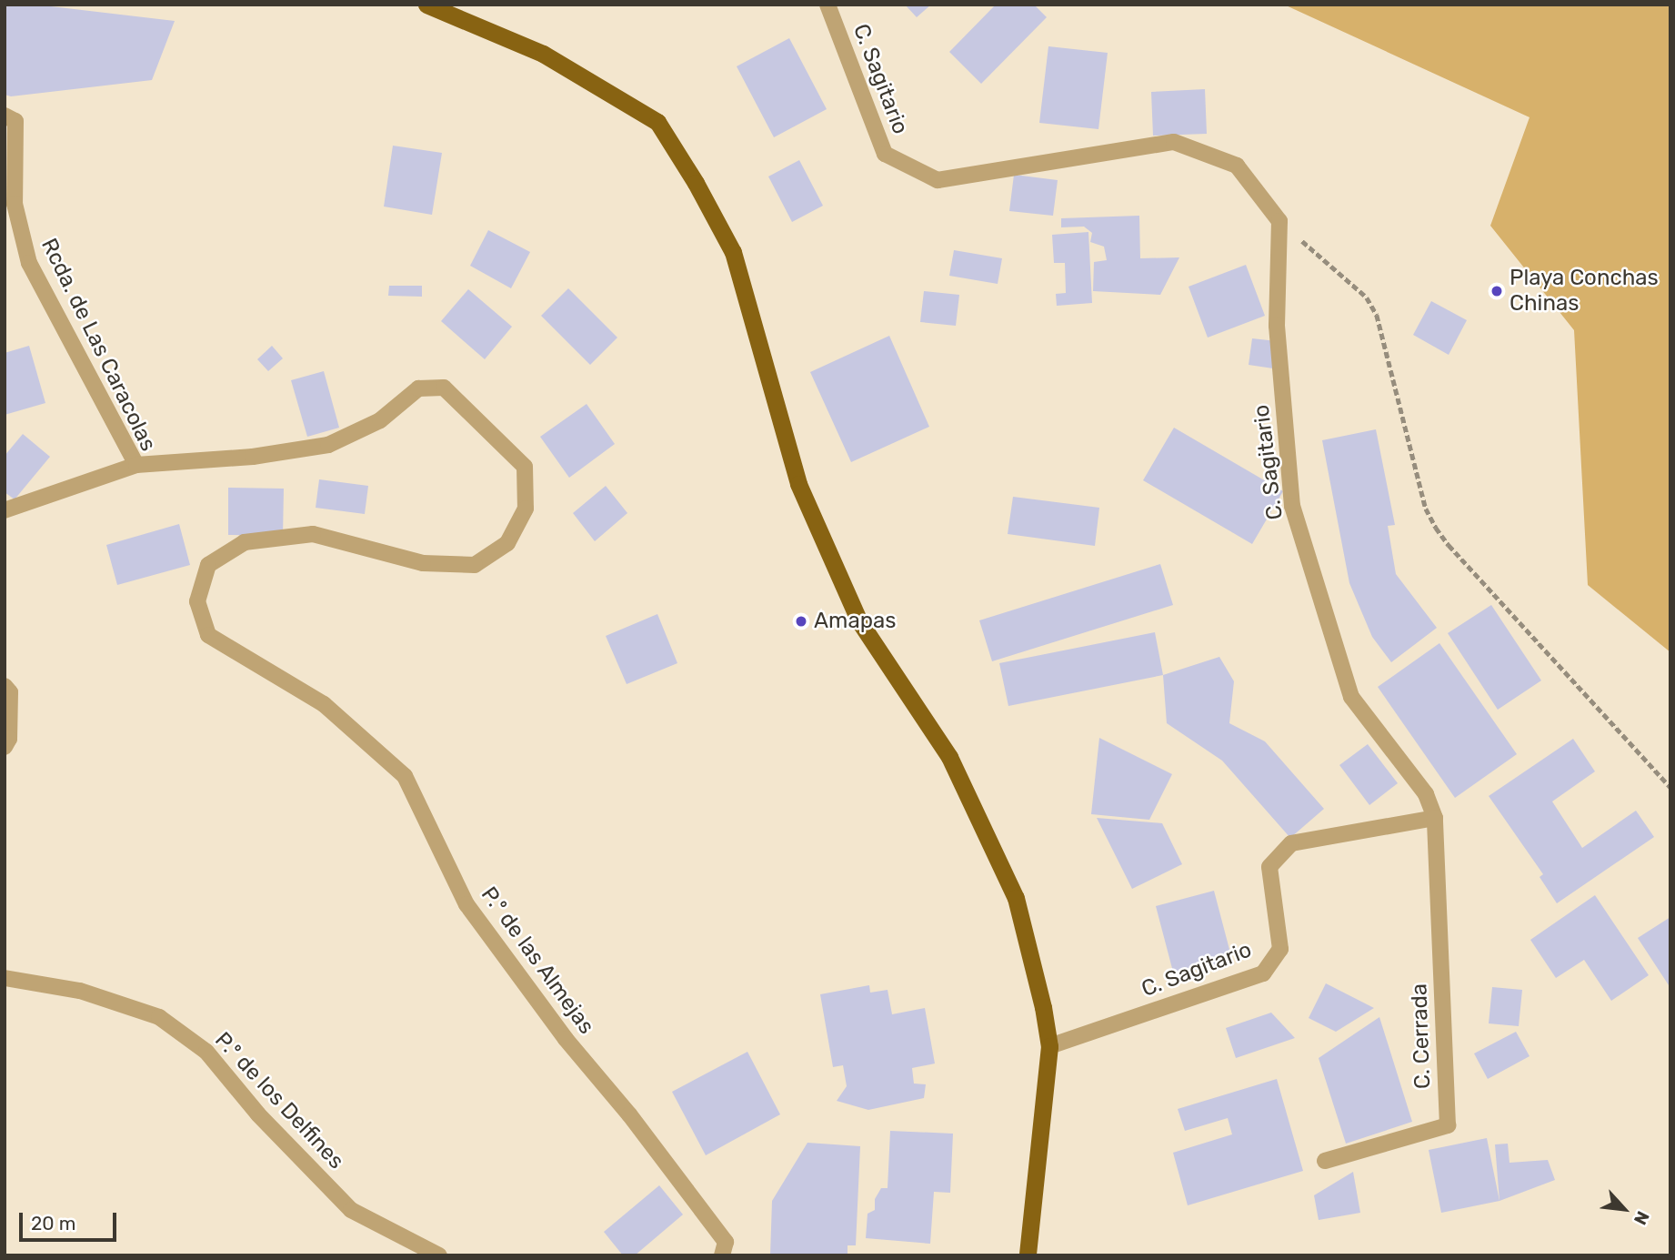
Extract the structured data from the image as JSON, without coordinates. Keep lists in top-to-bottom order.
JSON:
{
  "streets": {
    "street": [
      "C. Sagitario",
      "Rcda. de Las Caracolas",
      "P.º de las Almejas",
      "C. Cerrada",
      "P.º de los Delfines"
    ]
  },
  "crossings": [
    ["C. Sagitario", "C. Cerrada"],
    ["Rcda. de Las Caracolas", "P.º de las Almejas"]
  ],
  "places": ["Playa Conchas Chinas", "Amapas"],
  "scale_bar": "20 m",
  "north": "bottom right"
}
